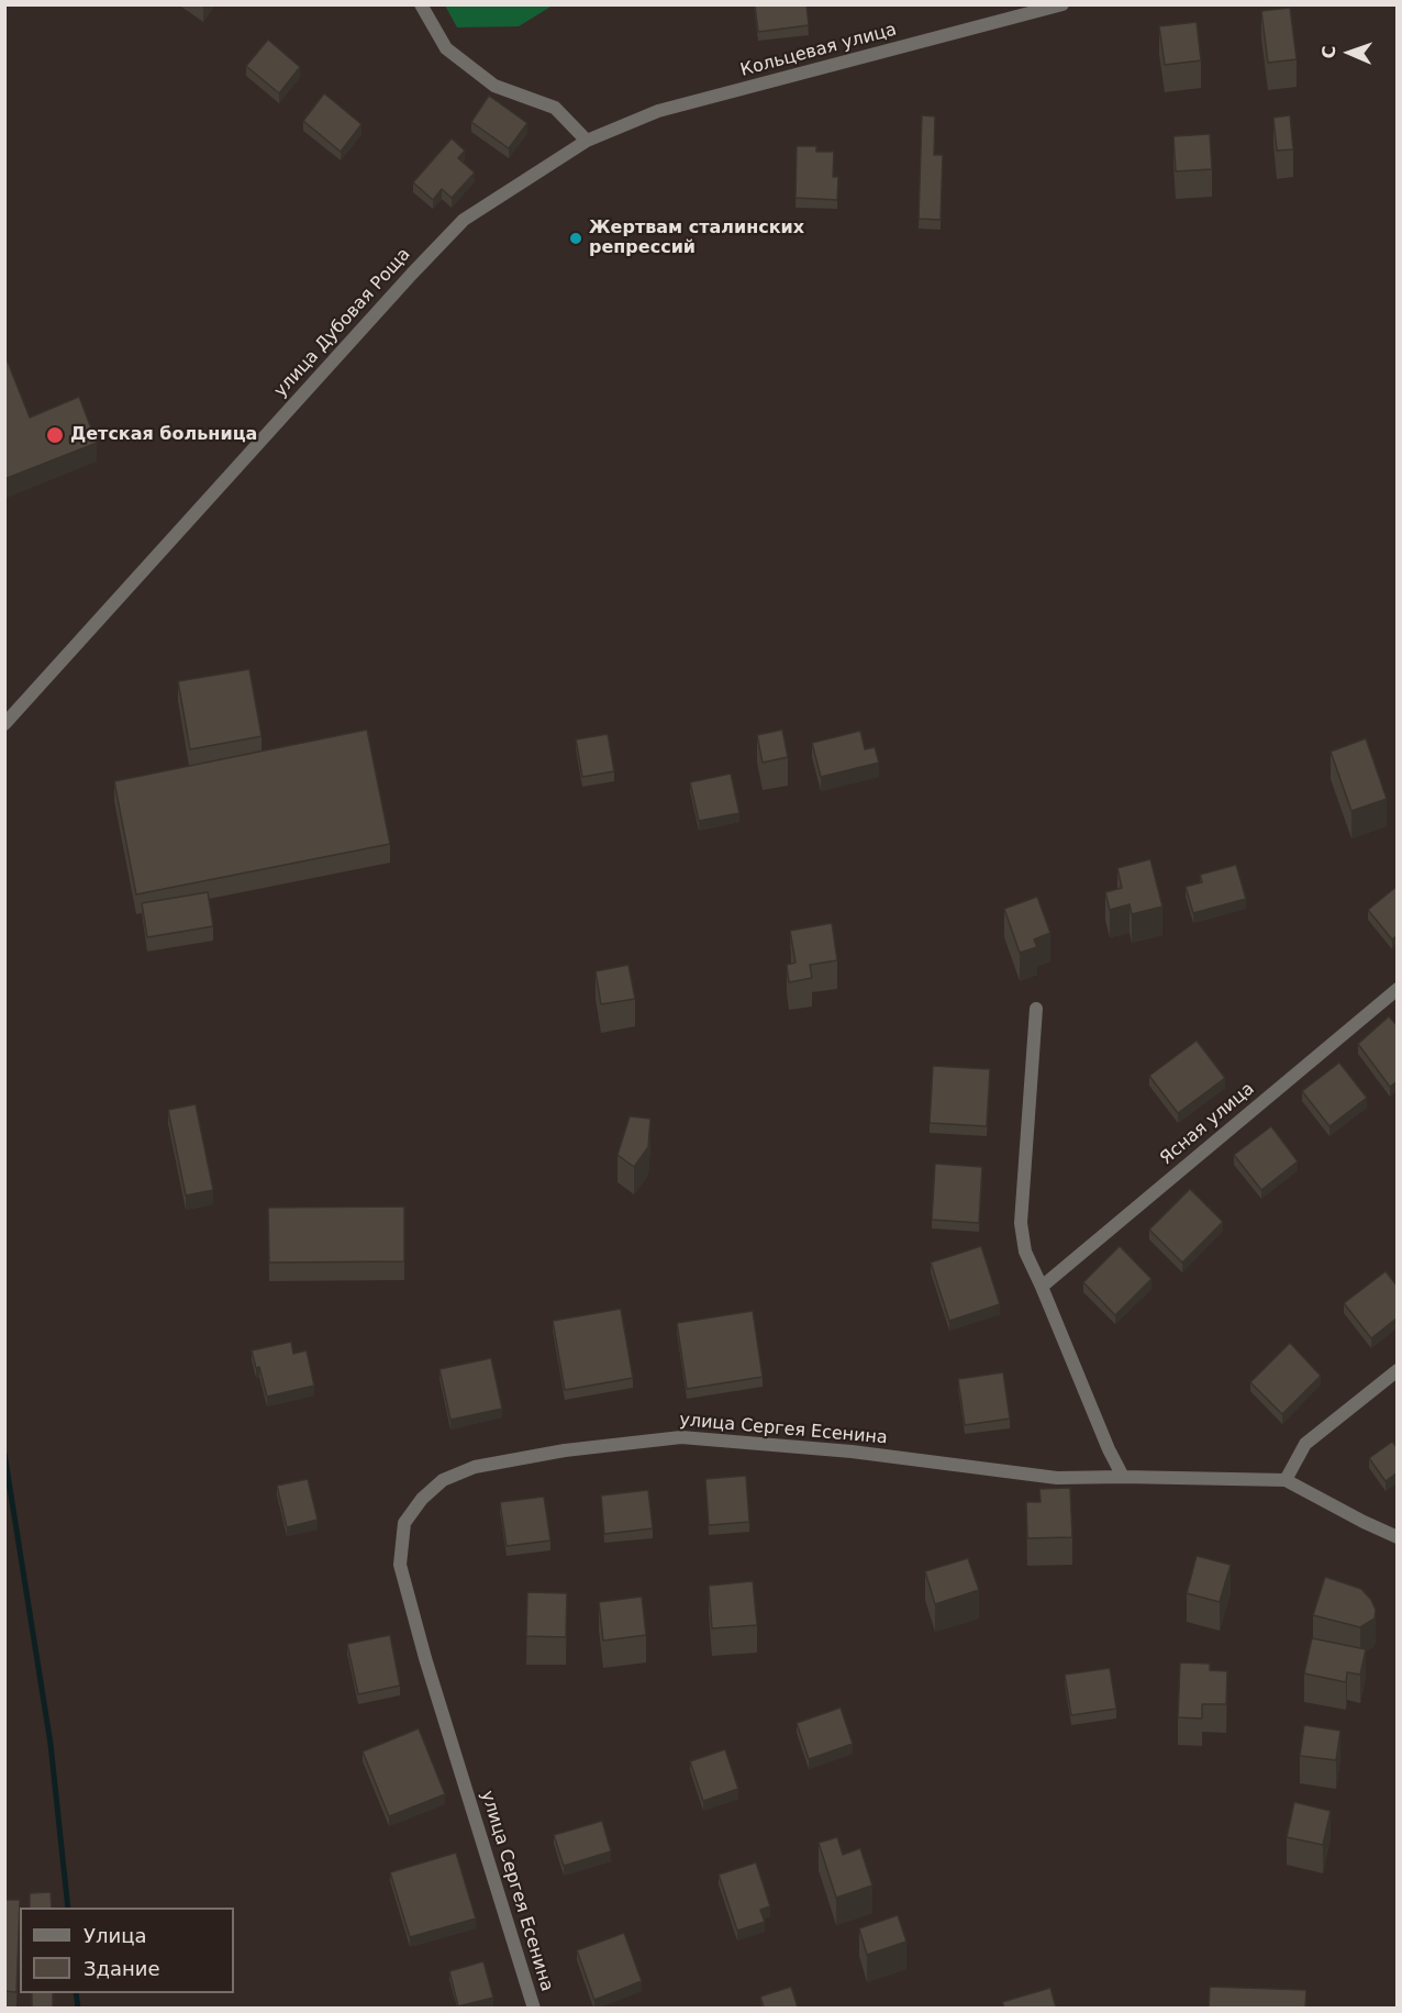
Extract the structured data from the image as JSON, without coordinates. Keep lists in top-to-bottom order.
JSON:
{
  "streets": {
    "street": [
      "Кольцевая улица",
      "улица Дубовая Роща",
      "Ясная улица",
      "улица Сергея Есенина"
    ]
  },
  "crossings": [
    ["Кольцевая улица", "улица Дубовая Роща"]
  ],
  "places": ["Жертвам сталинских репрессий", "Детская больница"],
  "legend": ["Улица", "Здание"],
  "north": "left"
}
